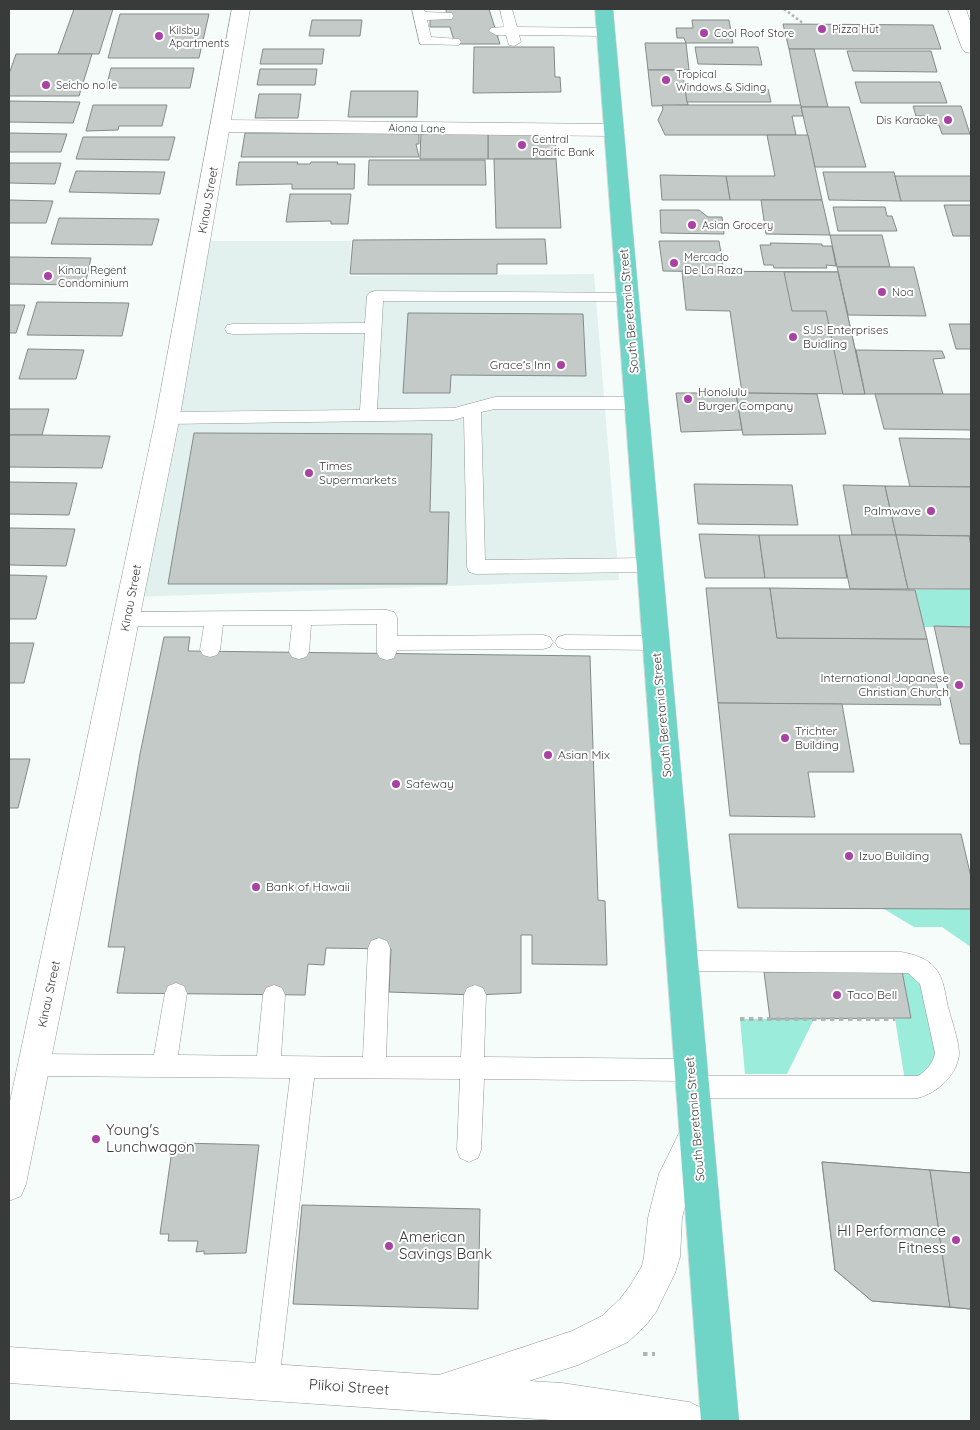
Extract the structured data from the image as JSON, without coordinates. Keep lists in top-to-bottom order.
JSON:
{
  "streets": {
    "main road": [
      "Aiona Lane",
      "Kinau Street",
      "South Beretania Street",
      "Piikoi Street"
    ]
  },
  "crossings": [
    ["Aiona Lane", "Kinau Street"],
    ["Aiona Lane", "South Beretania Street"]
  ],
  "places": [
    "Pizza Hut",
    "Cool Roof Store",
    "Kilsby Apartments",
    "Tropical Windows & Siding",
    "Seicho no Ie",
    "Dis Karaoke",
    "Central Pacific Bank",
    "Asian Grocery",
    "Mercado De La Raza",
    "Kinau Regent Condominium",
    "Noa",
    "SJS Enterprises Buidling",
    "Grace’s Inn",
    "Honolulu Burger Company",
    "Times Supermarkets",
    "Palmwave",
    "International Japanese Christian Church",
    "Trichter Building",
    "Asian Mix",
    "Safeway",
    "Izuo Building",
    "Bank of Hawaii",
    "Taco Bell",
    "Young's Lunchwagon",
    "HI Performance Fitness",
    "American Savings Bank"
  ]
}
